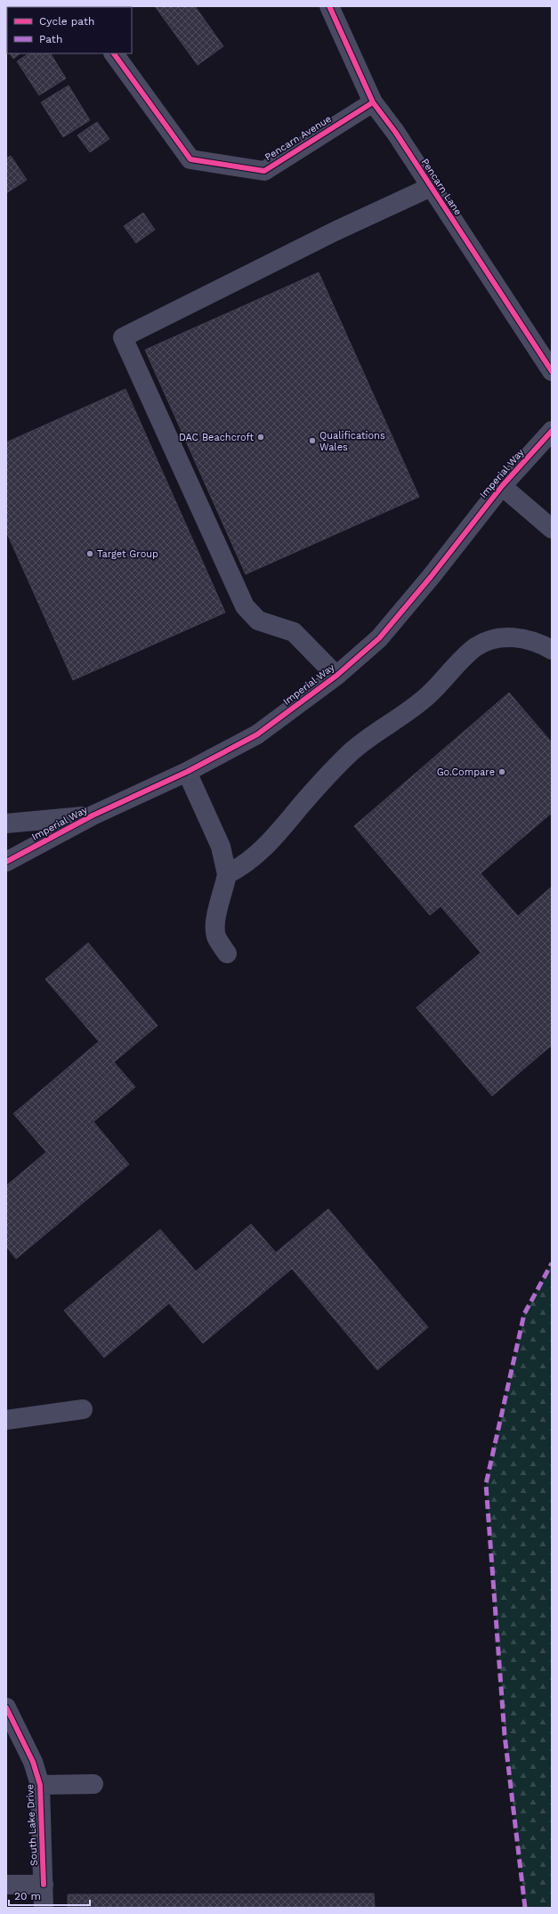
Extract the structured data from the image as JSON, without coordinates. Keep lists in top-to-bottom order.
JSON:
{
  "streets": {
    "street": [
      "Pencarn Avenue",
      "Pencarn Lane",
      "Imperial Way",
      "South Lake Drive"
    ]
  },
  "crossings": [
    ["Pencarn Avenue", "Pencarn Lane"]
  ],
  "places": [
    "DAC Beachcroft",
    "Qualifications Wales",
    "Target Group",
    "Go.Compare"
  ],
  "legend": ["Cycle path", "Path"],
  "scale_bar": "20 m"
}
